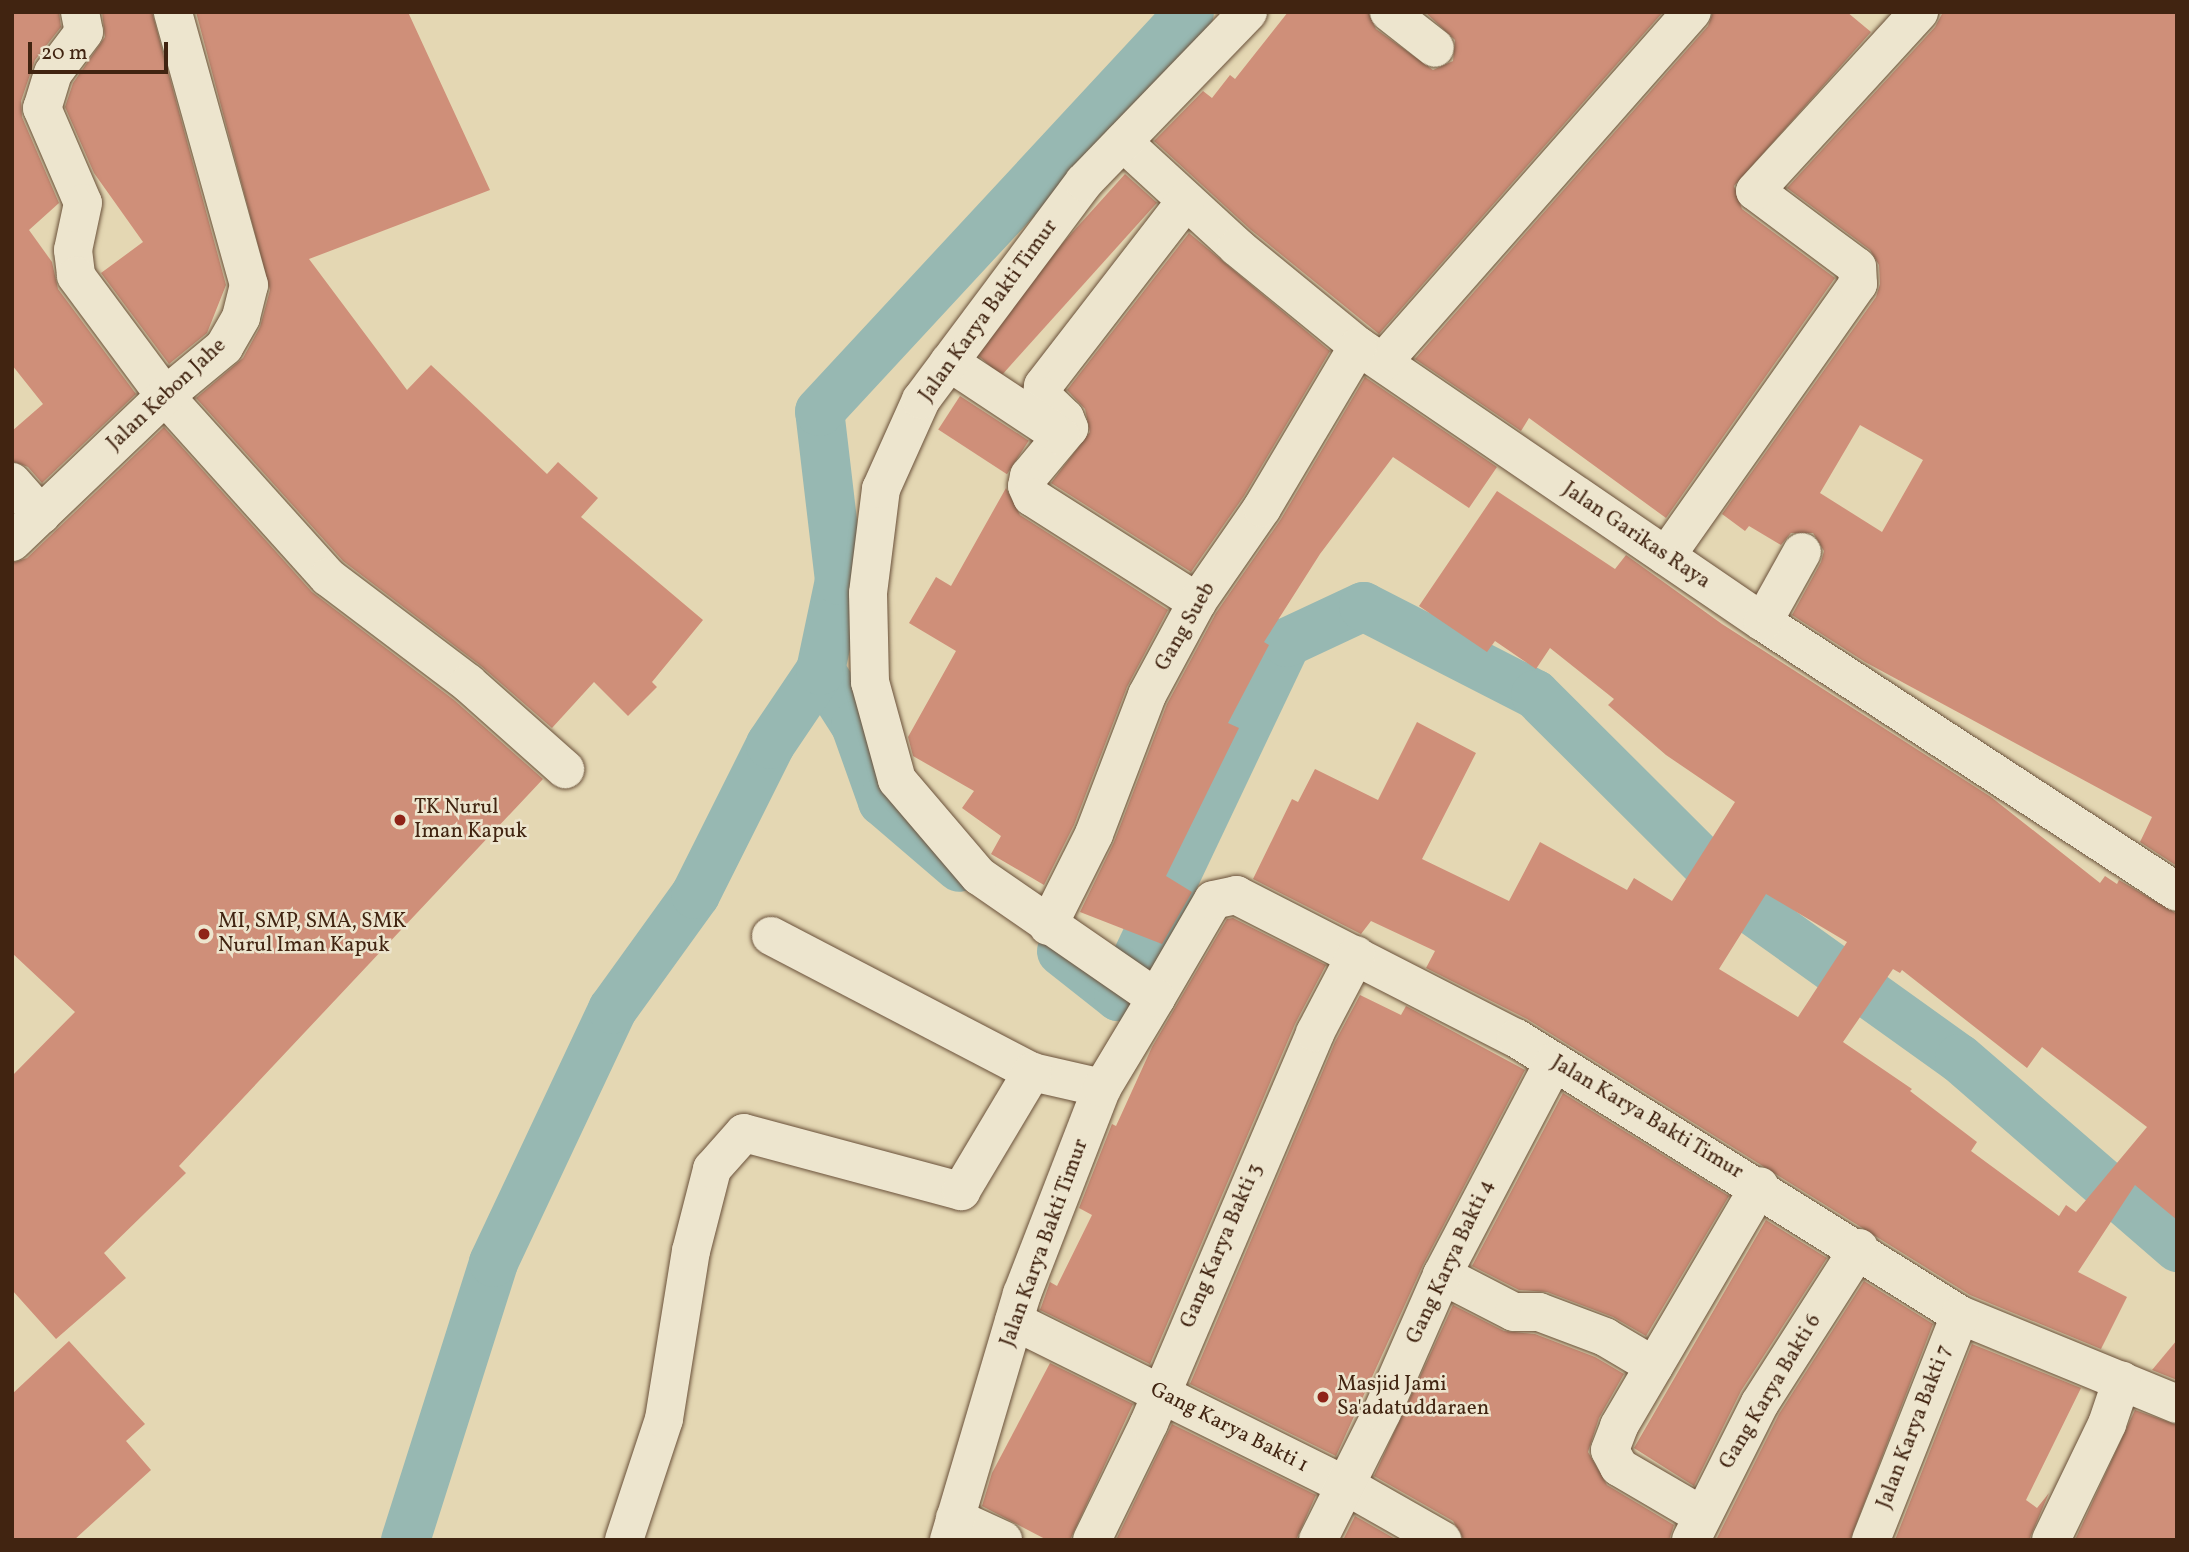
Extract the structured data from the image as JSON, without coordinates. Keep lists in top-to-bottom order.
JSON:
{
  "streets": {
    "street": [
      "Jalan Karya Bakti Timur",
      "Jalan Kebon Jahe",
      "Jalan Garikas Raya",
      "Gang Sueb",
      "Gang Karya Bakti 3",
      "Gang Karya Bakti 4",
      "Gang Karya Bakti 6",
      "Jalan Karya Bakti 7",
      "Gang Karya Bakti 1"
    ]
  },
  "crossings": [
    ["Jalan Karya Bakti Timur", "Jalan Garikas Raya"],
    ["Jalan Karya Bakti Timur", "Gang Sueb"],
    ["Jalan Karya Bakti Timur", "Gang Karya Bakti 3"],
    ["Jalan Karya Bakti Timur", "Gang Karya Bakti 4"],
    ["Jalan Karya Bakti Timur", "Gang Karya Bakti 6"],
    ["Jalan Karya Bakti Timur", "Jalan Karya Bakti 7"],
    ["Jalan Karya Bakti Timur", "Gang Karya Bakti 1"],
    ["Jalan Garikas Raya", "Gang Sueb"],
    ["Gang Karya Bakti 3", "Gang Karya Bakti 1"],
    ["Gang Karya Bakti 4", "Gang Karya Bakti 1"]
  ],
  "places": ["TK Nurul Iman Kapuk", "MI, SMP, SMA, SMK Nurul Iman Kapuk", "Masjid Jami Sa'adatuddaraen"],
  "scale_bar": "20 m"
}
